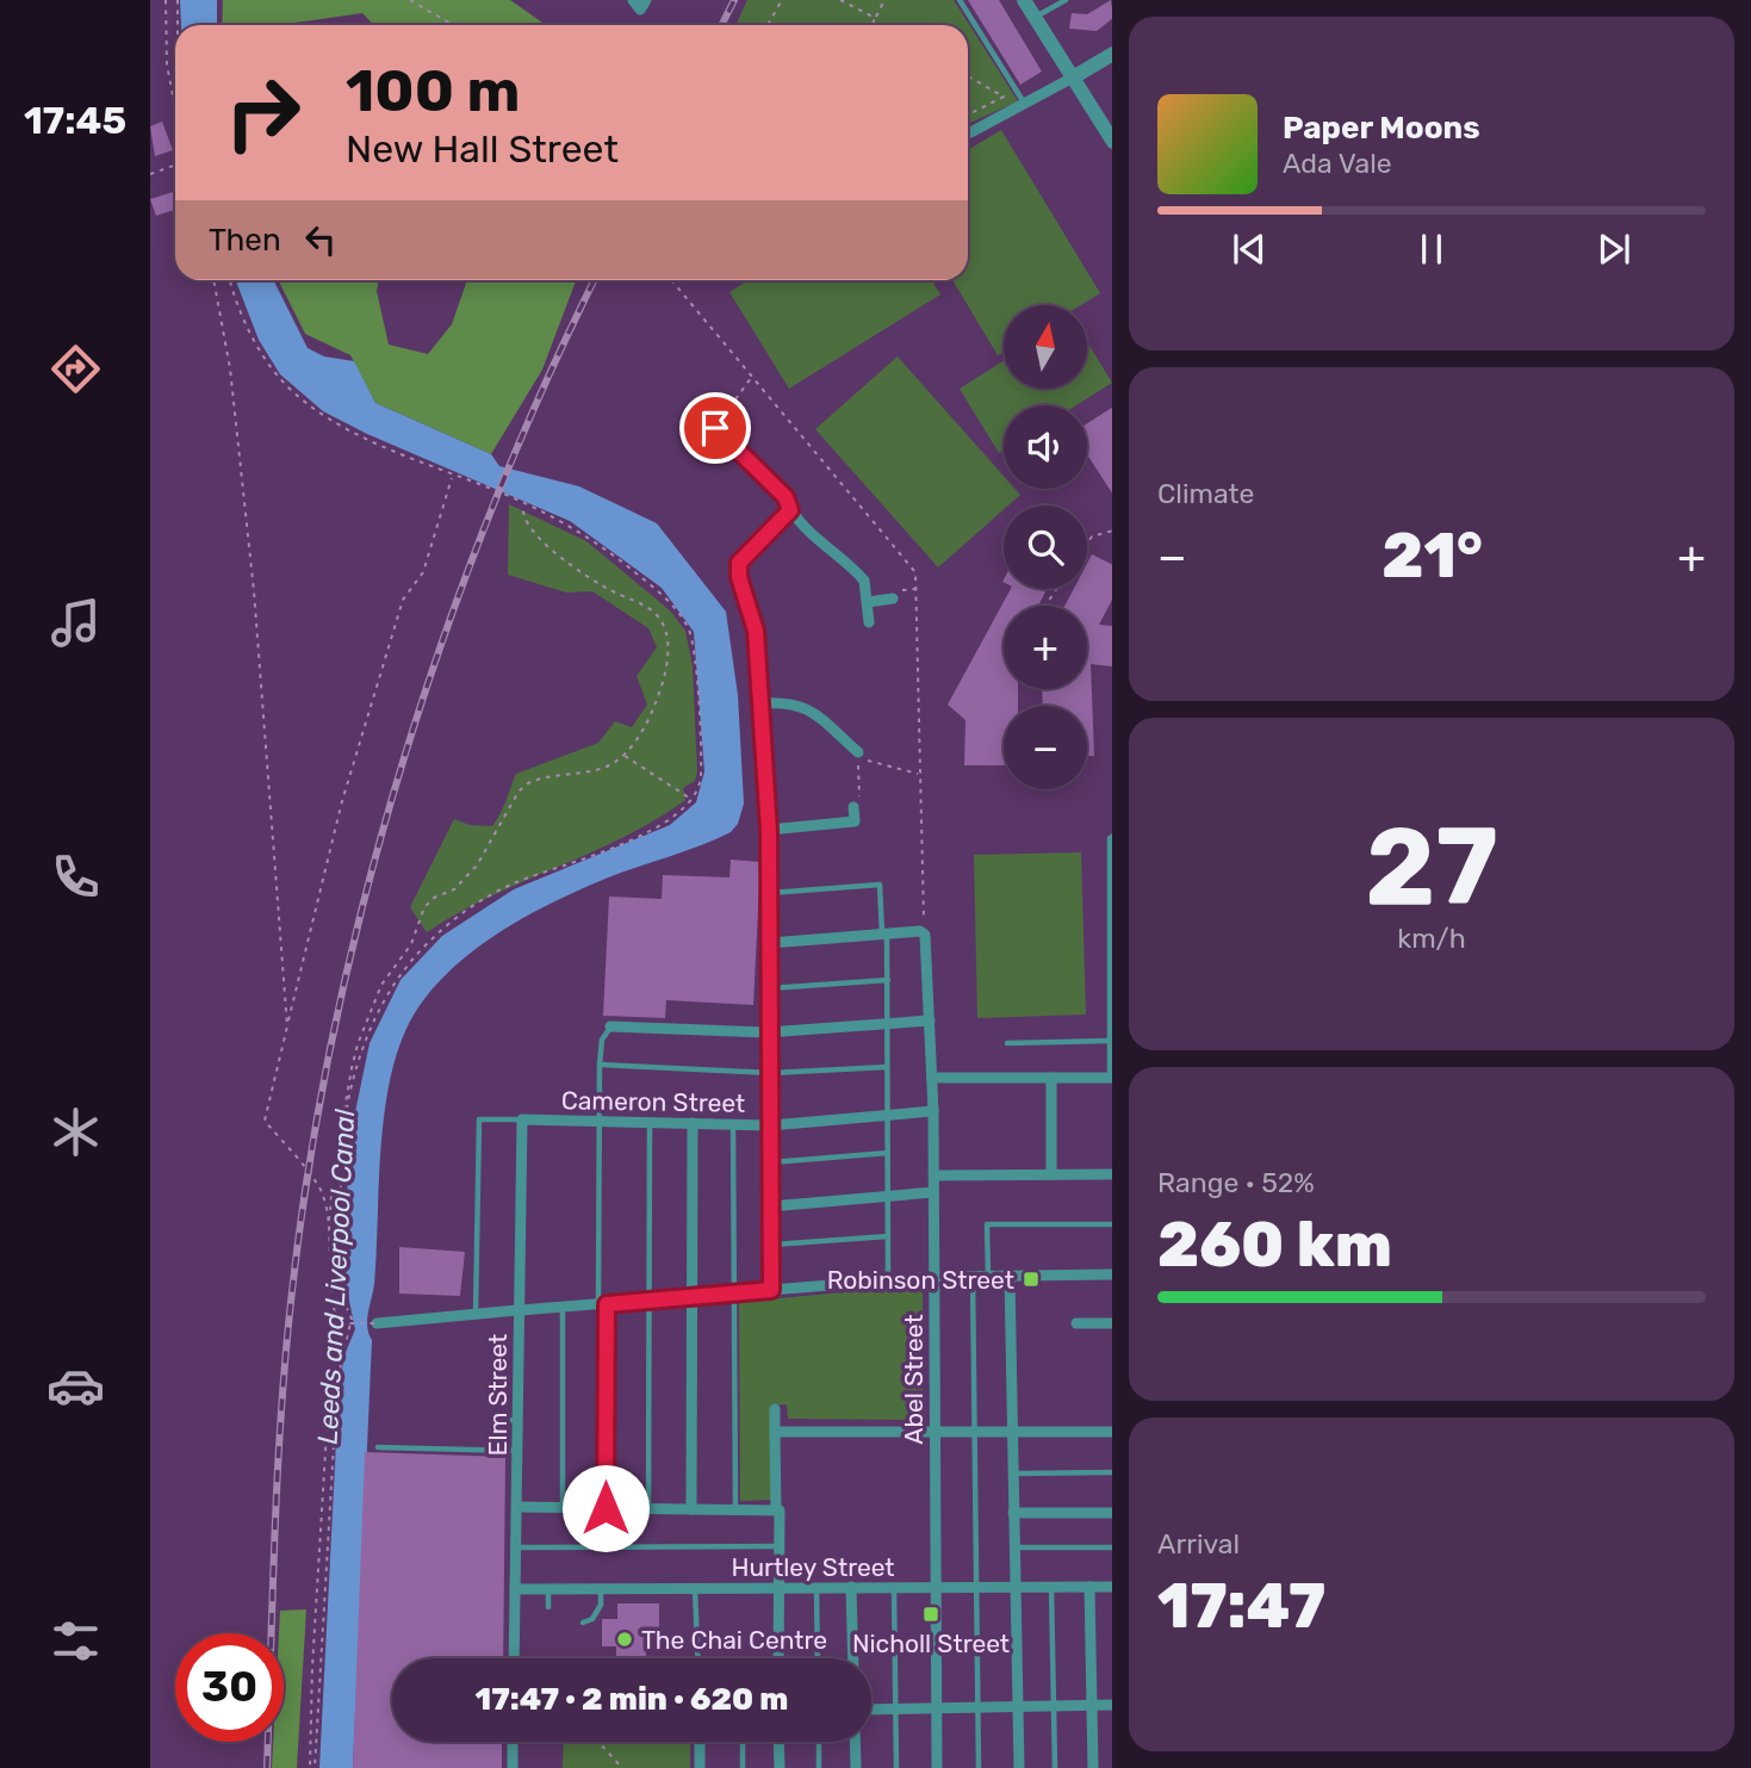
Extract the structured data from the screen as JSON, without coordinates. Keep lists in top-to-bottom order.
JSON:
{
  "streets": {
    "street": [
      "Cameron Street",
      "Abel Street",
      "Elm Street",
      "Hurtley Street"
    ]
  },
  "crossings": [
    ["Cameron Street", "Abel Street"],
    ["Cameron Street", "Elm Street"],
    ["Abel Street", "Hurtley Street"],
    ["Elm Street", "Hurtley Street"]
  ],
  "water": ["Leeds and Liverpool Canal"],
  "places": {
    "transit": ["Robinson Street", "Nicholl Street"],
    "other": ["The Chai Centre"]
  },
  "north": "top",
  "page": {
    "tabs": "17:45",
    "turn": ["100 m", "New Hall Street"],
    "song": ["Paper Moons", "Ada Vale"],
    "then": "Then",
    "map_buttons": ["+", "−"],
    "tile": [
      "Climate",
      ["27", "km/h"],
      ["Range · 52%", "260 km"],
      ["Arrival", "17:47"]
    ],
    "heat": ["−", "21°", "+"],
    "limit": "30",
    "trip": "17:47 · 2 min · 620 m"
  }
}
